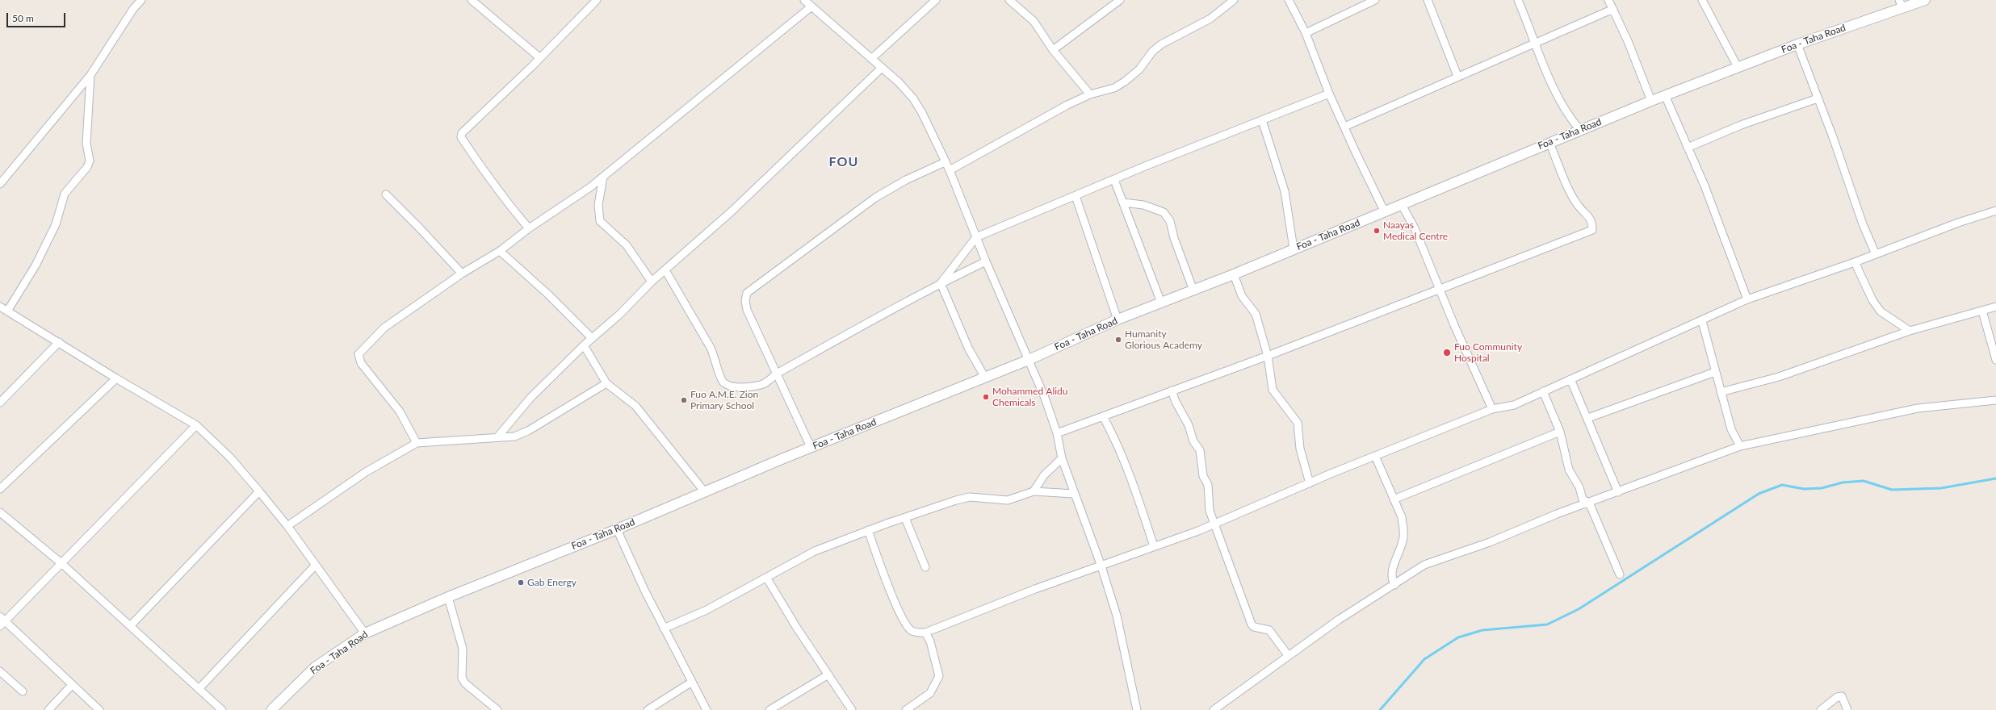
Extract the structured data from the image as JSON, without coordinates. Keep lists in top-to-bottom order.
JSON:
{
  "streets": {
    "street": ["Foa - Taha Road"]
  },
  "districts": ["FOU"],
  "places": [
    "Naayas Medical Centre",
    "Humanity Glorious Academy",
    "Fuo Community Hospital",
    "Mohammed Alidu Chemicals",
    "Fuo A.M.E. Zion Primary School",
    "Gab Energy"
  ],
  "scale_bar": "50 m"
}
